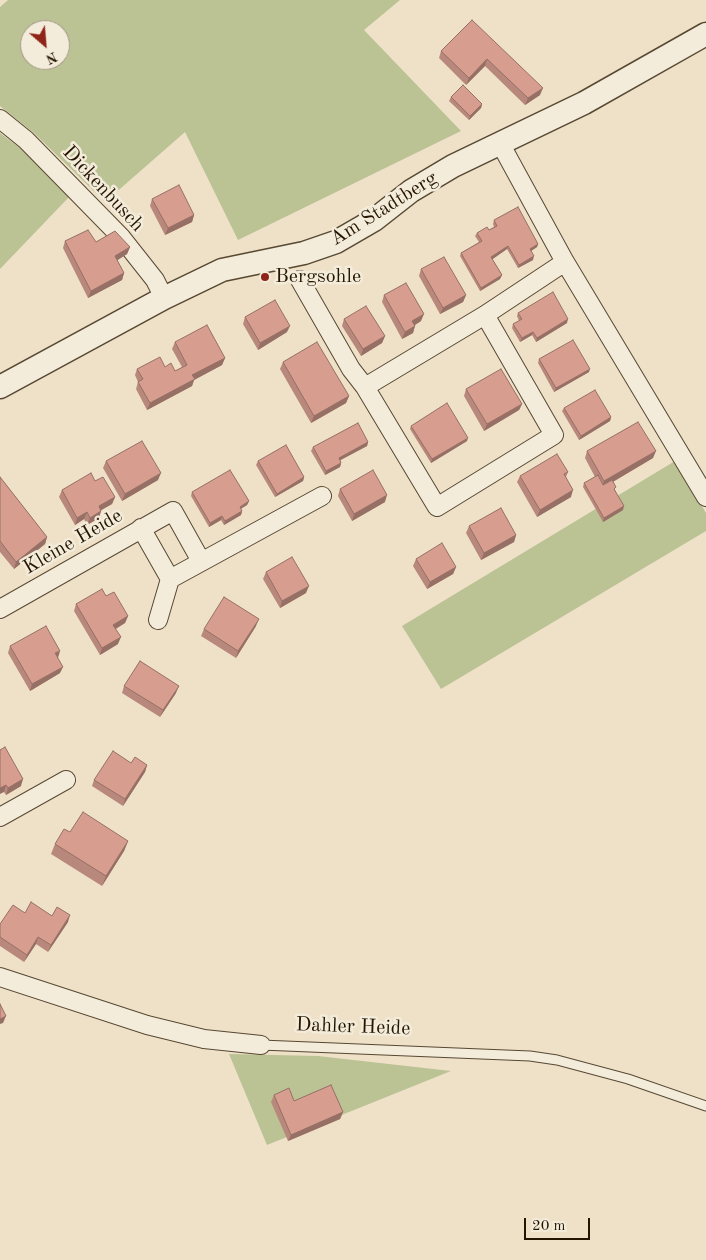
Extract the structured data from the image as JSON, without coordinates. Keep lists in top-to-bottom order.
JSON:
{
  "streets": {
    "street": [
      "Dickenbusch",
      "Am Stadtberg",
      "Kleine Heide",
      "Dahler Heide"
    ]
  },
  "crossings": [
    ["Dickenbusch", "Am Stadtberg"]
  ],
  "places": ["Bergsohle"],
  "scale_bar": "20 m",
  "north": "bottom right"
}
